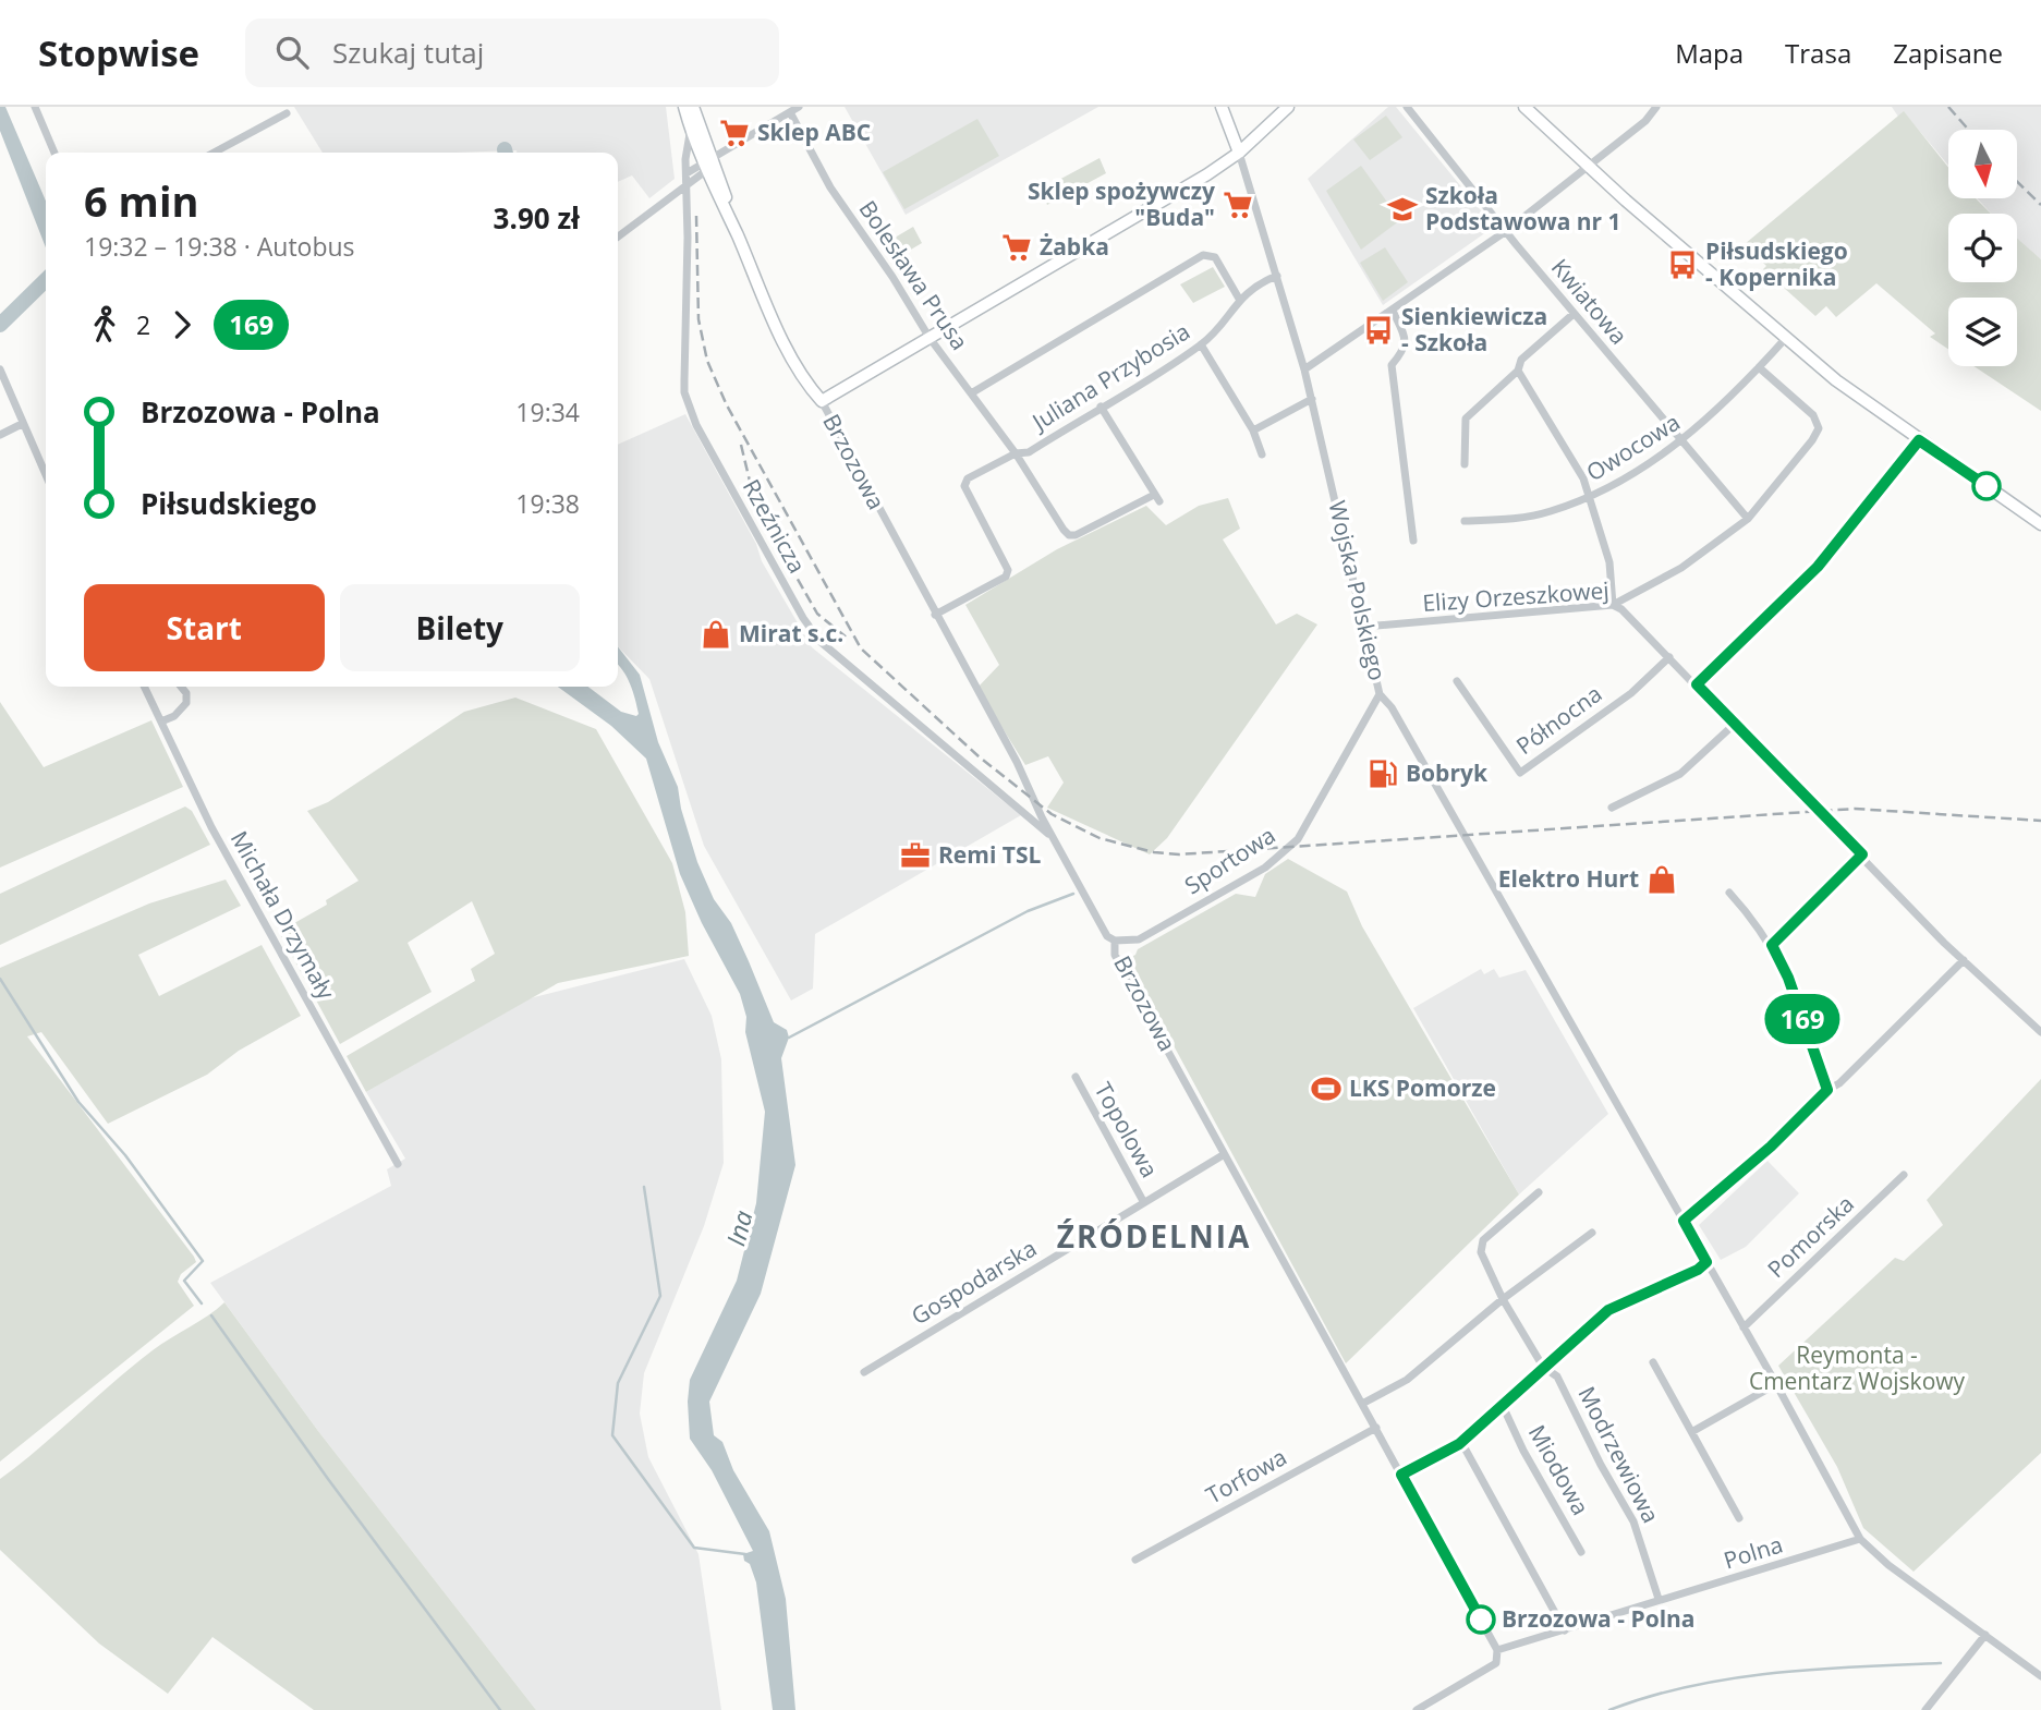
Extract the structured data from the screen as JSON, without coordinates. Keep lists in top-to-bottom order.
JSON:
{
  "streets": {
    "street": [
      "Bolesława Prusa",
      "Kwiatowa",
      "Juliana Przybosia",
      "Owocowa",
      "Brzozowa",
      "Rzeźnicza",
      "Wojska Polskiego",
      "Elizy Orzeszkowej",
      "Północna",
      "Sportowa",
      "Michała Drzymały",
      "Topolowa",
      "Pomorska",
      "Gospodarska",
      "Modrzewiowa",
      "Miodowa",
      "Torfowa",
      "Polna"
    ]
  },
  "crossings": [
    ["Bolesława Prusa", "Juliana Przybosia"],
    ["Kwiatowa", "Owocowa"],
    ["Juliana Przybosia", "Brzozowa"],
    ["Juliana Przybosia", "Wojska Polskiego"],
    ["Brzozowa", "Rzeźnicza"],
    ["Brzozowa", "Sportowa"],
    ["Brzozowa", "Gospodarska"],
    ["Brzozowa", "Torfowa"],
    ["Wojska Polskiego", "Elizy Orzeszkowej"],
    ["Wojska Polskiego", "Sportowa"],
    ["Wojska Polskiego", "Pomorska"],
    ["Wojska Polskiego", "Polna"],
    ["Elizy Orzeszkowej", "Północna"],
    ["Topolowa", "Gospodarska"],
    ["Modrzewiowa", "Polna"]
  ],
  "districts": ["ŹRÓDELNIA"],
  "water": ["Ina"],
  "parks": ["Reymonta - Cmentarz Wojskowy"],
  "places": {
    "supermarket": ["Sklep ABC", "Sklep spożywczy \"Buda\"", "Żabka"],
    "school or university": ["Szkoła Podstawowa nr 1"],
    "bus stop": ["Piłsudskiego - Kopernika", "Sienkiewicza - Szkoła"],
    "shop": ["Mirat s.c.", "Elektro Hurt"],
    "fuel station": ["Bobryk"],
    "office": ["Remi TSL"],
    "sports": ["LKS Pomorze"],
    "other": ["Brzozowa - Polna"]
  },
  "lines": ["bus line 169"],
  "north": "bottom",
  "page": {
    "header": "Stopwise",
    "search": "Szukaj tutaj",
    "nav": ["Mapa", "Trasa", "Zapisane"],
    "on_map": "169",
    "heading": ["6 min", "19:32 – 19:38 · Autobus", "3.90 zł"],
    "legs": ["2", "169"],
    "list": [
      {
        "name": "Brzozowa - Polna",
        "value": "19:34"
      },
      {
        "name": "Piłsudskiego",
        "value": "19:38"
      }
    ],
    "buttons": ["Start", "Bilety"]
  }
}
